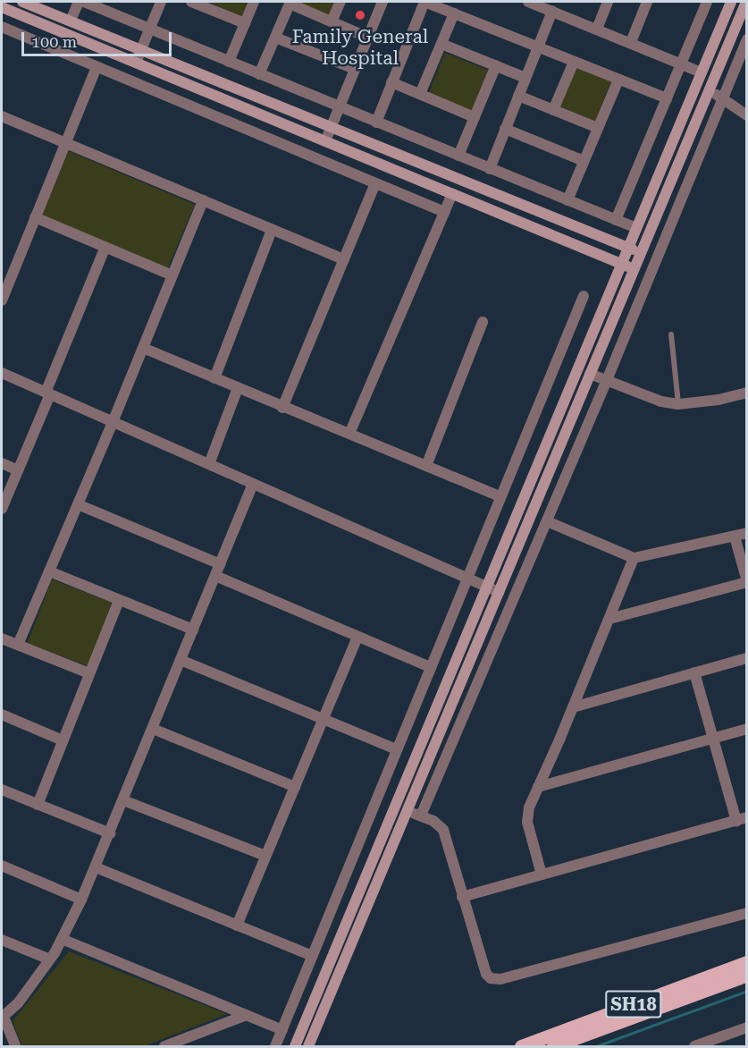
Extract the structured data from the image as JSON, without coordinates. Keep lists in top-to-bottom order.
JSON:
{
  "streets": {
    "main road": ["SH18"]
  },
  "places": ["Family General Hospital"],
  "scale_bar": "100 m"
}
